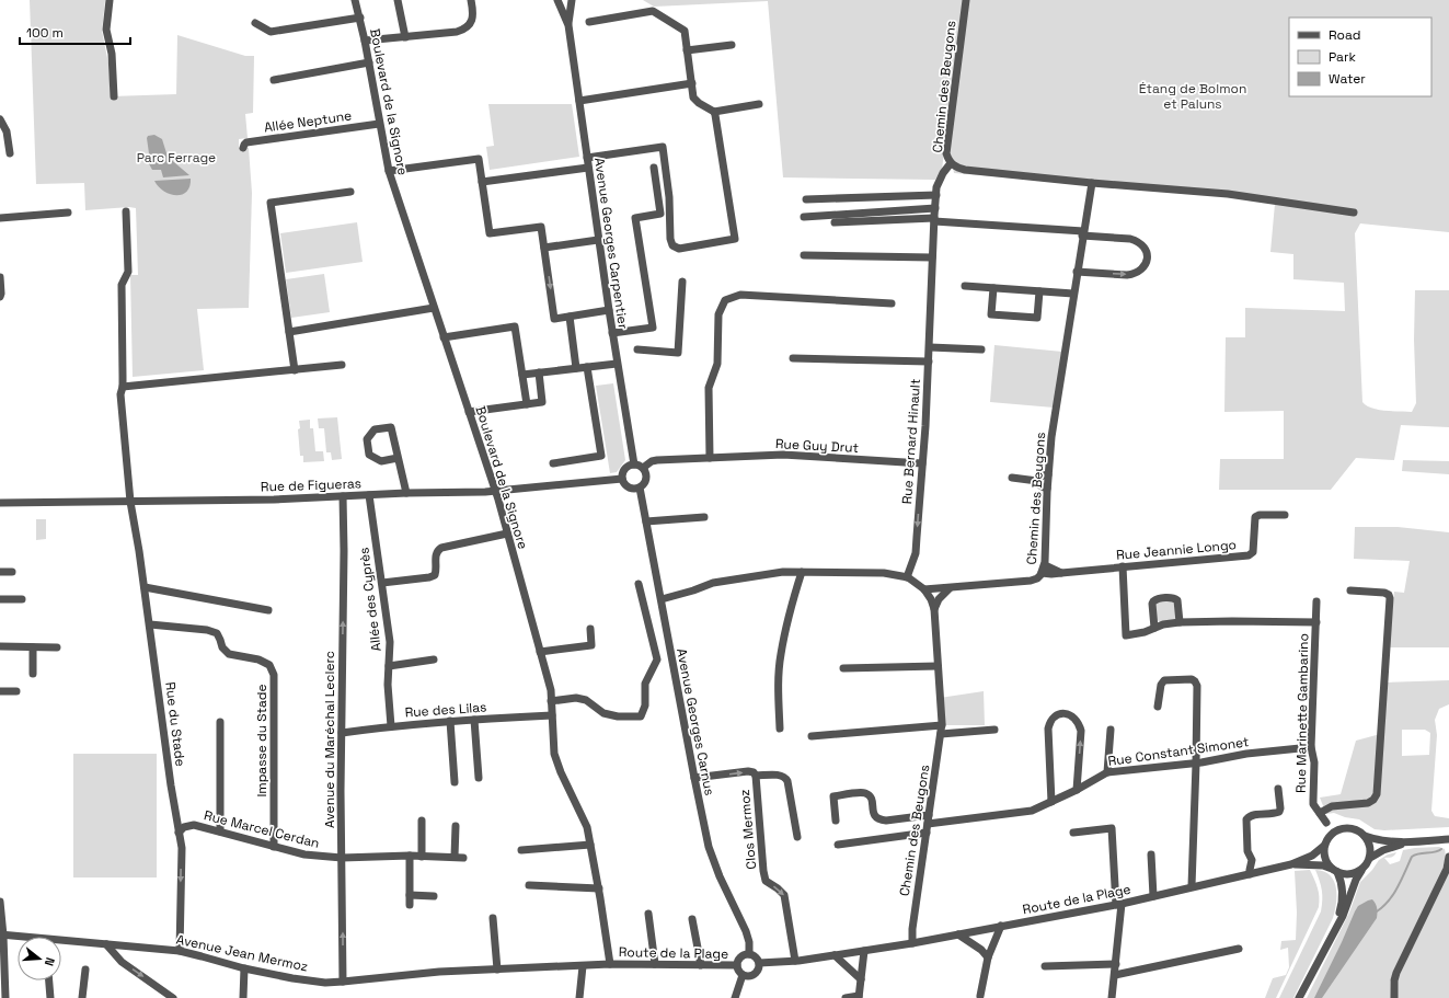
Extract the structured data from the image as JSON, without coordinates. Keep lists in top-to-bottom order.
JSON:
{
  "streets": {
    "street": [
      "Chemin des Beugons",
      "Boulevard de la Signore",
      "Allée Neptune",
      "Avenue Georges Carpentier",
      "Rue Bernard Hinault",
      "Rue Guy Drut",
      "Rue de Figueras",
      "Rue Jeannie Longo",
      "Allée des Cyprès",
      "Rue des Lilas",
      "Rue Marinette Gambarino",
      "Avenue Georges Carnus",
      "Rue du Stade",
      "Avenue du Maréchal Leclerc",
      "Impasse du Stade",
      "Rue Constant Simonet",
      "Rue Marcel Cerdan",
      "Clos Mermoz",
      "Route de la Plage",
      "Avenue Jean Mermoz"
    ]
  },
  "crossings": [
    ["Chemin des Beugons", "Rue Bernard Hinault"],
    ["Chemin des Beugons", "Rue Jeannie Longo"],
    ["Chemin des Beugons", "Rue Constant Simonet"],
    ["Chemin des Beugons", "Route de la Plage"],
    ["Boulevard de la Signore", "Allée Neptune"],
    ["Boulevard de la Signore", "Rue de Figueras"],
    ["Boulevard de la Signore", "Rue des Lilas"],
    ["Boulevard de la Signore", "Route de la Plage"],
    ["Boulevard de la Signore", "Avenue Jean Mermoz"],
    ["Avenue Georges Carpentier", "Rue Guy Drut"],
    ["Avenue Georges Carpentier", "Rue de Figueras"],
    ["Avenue Georges Carpentier", "Avenue Georges Carnus"],
    ["Rue Bernard Hinault", "Rue Guy Drut"],
    ["Rue Guy Drut", "Rue de Figueras"],
    ["Rue Guy Drut", "Avenue Georges Carnus"],
    ["Rue de Figueras", "Allée des Cyprès"],
    ["Rue de Figueras", "Avenue Georges Carnus"],
    ["Rue de Figueras", "Rue du Stade"],
    ["Rue de Figueras", "Avenue du Maréchal Leclerc"],
    ["Allée des Cyprès", "Rue des Lilas"],
    ["Rue des Lilas", "Avenue du Maréchal Leclerc"],
    ["Rue Marinette Gambarino", "Rue Constant Simonet"],
    ["Rue Marinette Gambarino", "Route de la Plage"],
    ["Avenue Georges Carnus", "Clos Mermoz"],
    ["Avenue Georges Carnus", "Route de la Plage"],
    ["Rue du Stade", "Impasse du Stade"],
    ["Rue du Stade", "Rue Marcel Cerdan"],
    ["Rue du Stade", "Avenue Jean Mermoz"],
    ["Avenue du Maréchal Leclerc", "Rue Marcel Cerdan"],
    ["Avenue du Maréchal Leclerc", "Avenue Jean Mermoz"],
    ["Impasse du Stade", "Rue Marcel Cerdan"],
    ["Clos Mermoz", "Route de la Plage"],
    ["Route de la Plage", "Avenue Jean Mermoz"]
  ],
  "one_way": ["Avenue du Maréchal Leclerc", "Clos Mermoz"],
  "parks": ["Étang de Bolmon et Paluns", "Parc Ferrage"],
  "legend": ["Road", "Park", "Water"],
  "scale_bar": "100 m",
  "north": "right"
}
